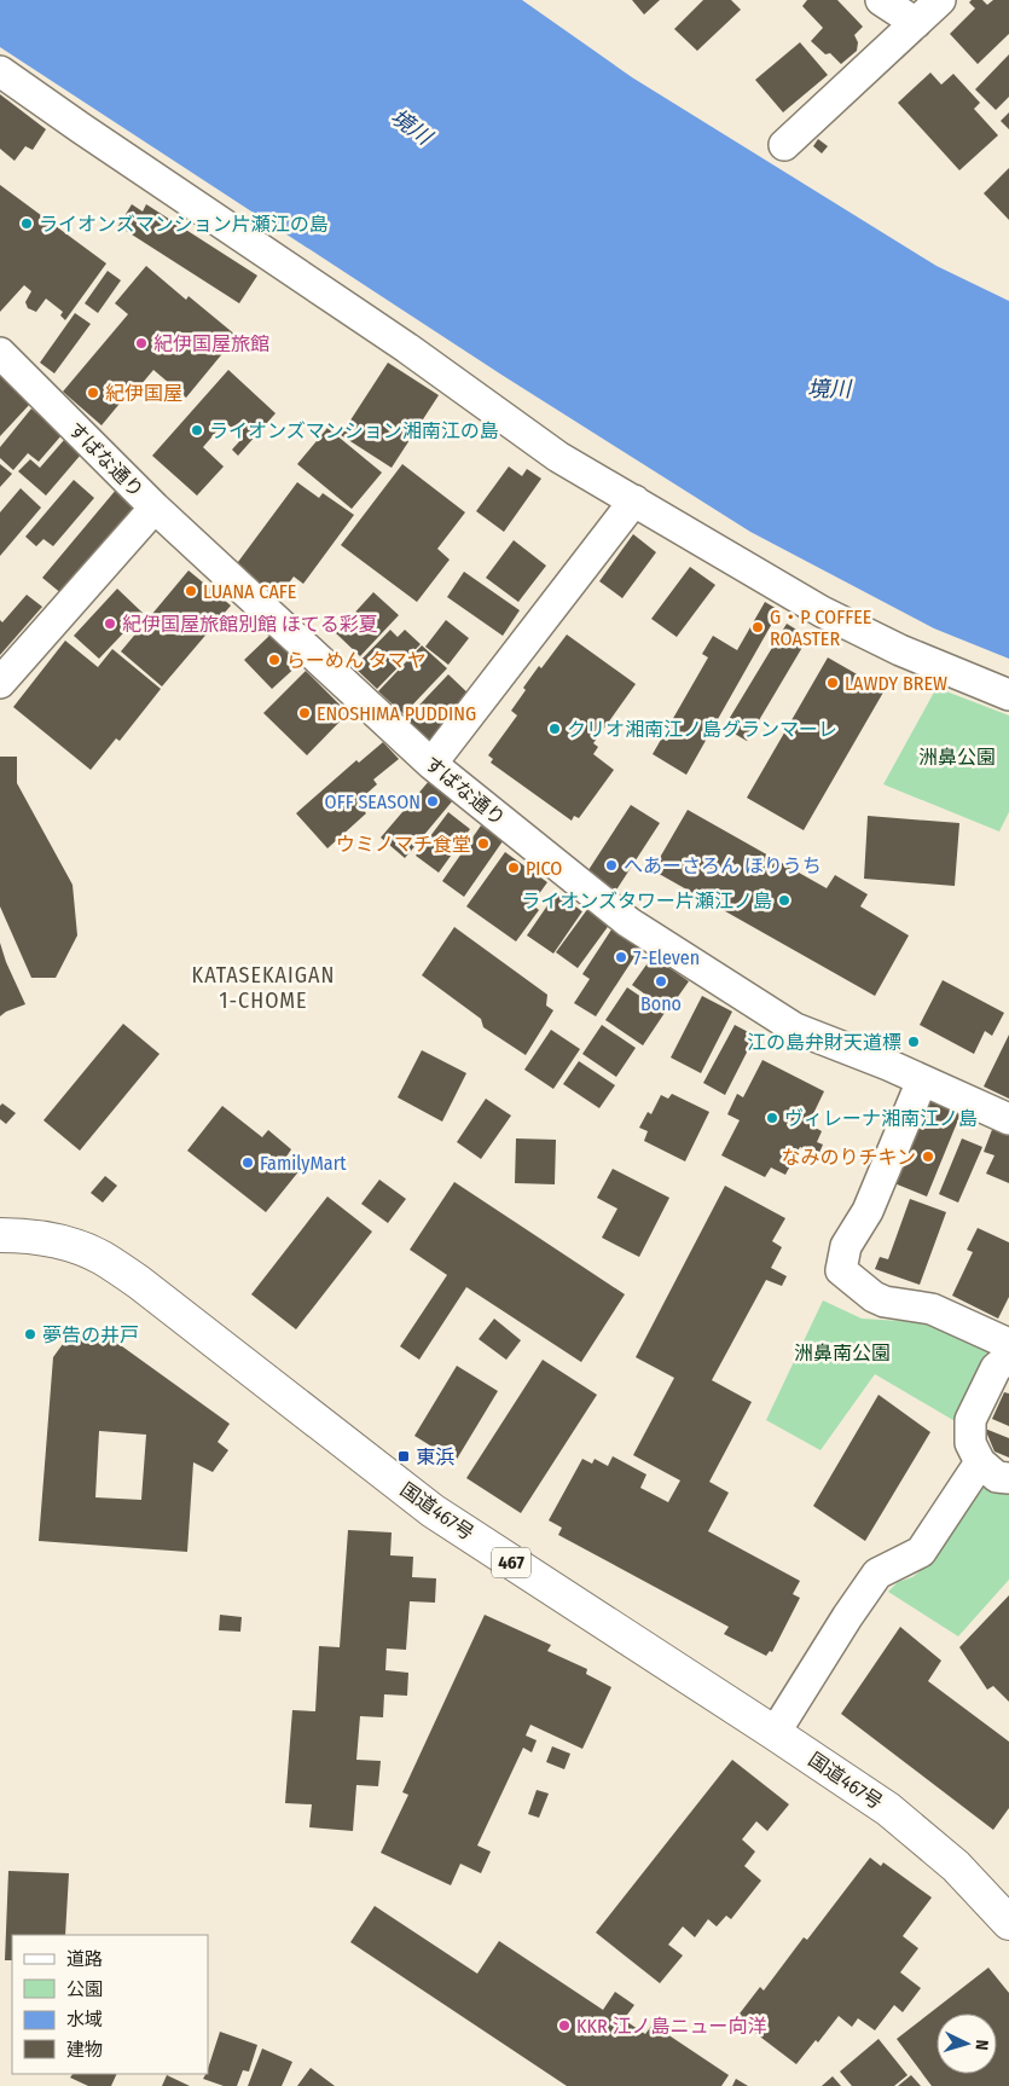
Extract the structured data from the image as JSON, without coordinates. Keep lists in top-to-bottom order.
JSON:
{
  "streets": {
    "highway": ["国道467号", "467"],
    "street": ["すばな通り"]
  },
  "districts": ["KATASEKAIGAN 1-CHOME"],
  "water": ["境川"],
  "parks": ["洲鼻公園", "洲鼻南公園"],
  "places": {
    "other": [
      "ライオンズマンション片瀬江の島",
      "紀伊国屋旅館",
      "紀伊国屋",
      "ライオンズマンション湘南江の島",
      "LUANA CAFE",
      "紀伊国屋旅館別館 ほてる彩夏",
      "G・P COFFEE ROASTER",
      "らーめん タマヤ",
      "LAWDY BREW",
      "ENOSHIMA PUDDING",
      "クリオ湘南江ノ島グランマーレ",
      "OFF SEASON",
      "ウミノマチ食堂",
      "へあーさろん ほりうち",
      "PICO",
      "ライオンズタワー片瀬江ノ島",
      "7-Eleven",
      "Bono",
      "江の島弁財天道標",
      "ヴィレーナ湘南江ノ島",
      "なみのりチキン",
      "FamilyMart",
      "夢告の井戸",
      "KKR 江ノ島ニュー向洋"
    ],
    "transit": ["東浜"]
  },
  "legend": [
    "道路",
    "公園",
    "水域",
    "建物"
  ],
  "north": "right"
}
